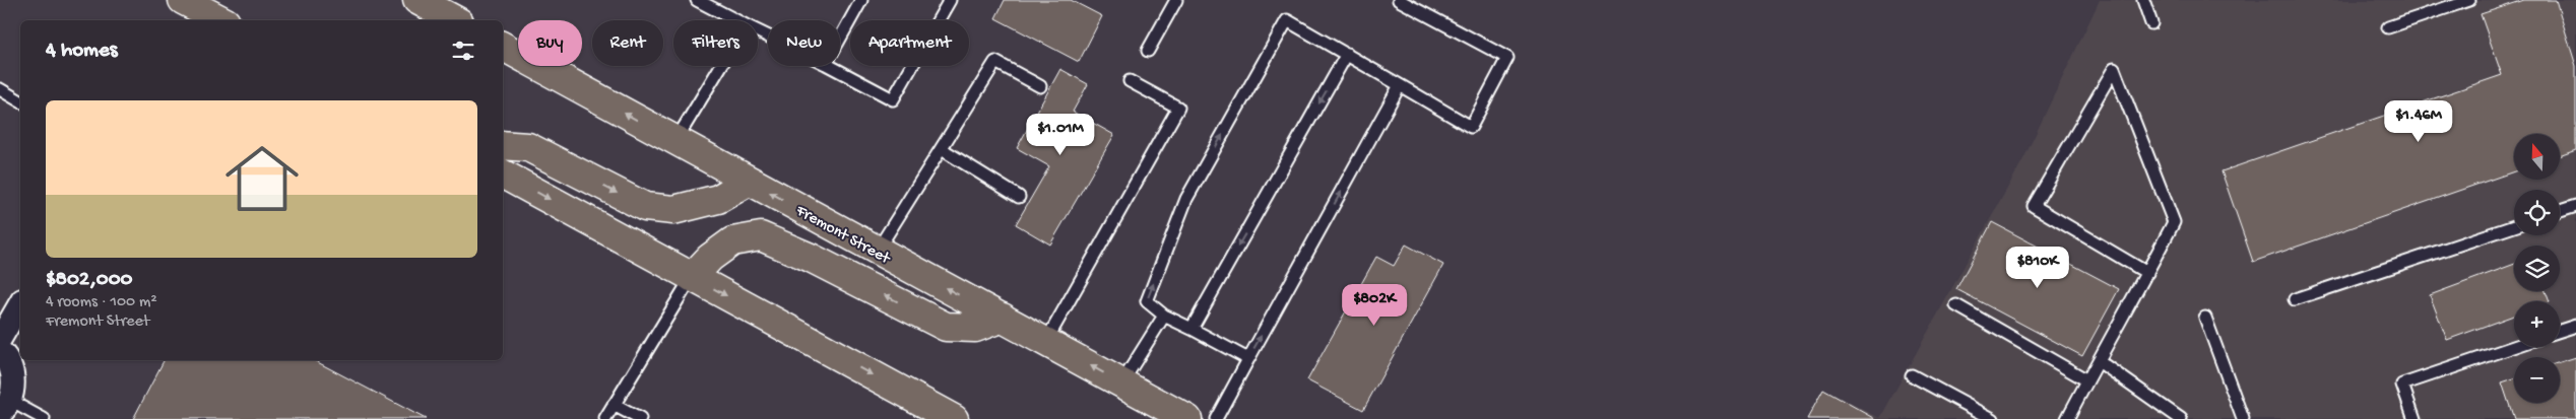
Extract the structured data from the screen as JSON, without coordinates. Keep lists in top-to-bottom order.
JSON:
{
  "streets": {
    "main road": ["Fremont Street"]
  },
  "north": "top",
  "page": {
    "chip": [
      "Buy",
      "Rent",
      "Filters",
      "New",
      "Apartment"
    ],
    "heading": "4 homes",
    "list": [
      {
        "name": "$802,000",
        "note": "4 rooms · 100 m² · Fremont Street"
      }
    ],
    "price": [
      "$1.46M",
      "$1.01M",
      "$810K",
      "$802K"
    ],
    "map_buttons": ["+", "−"]
  }
}
